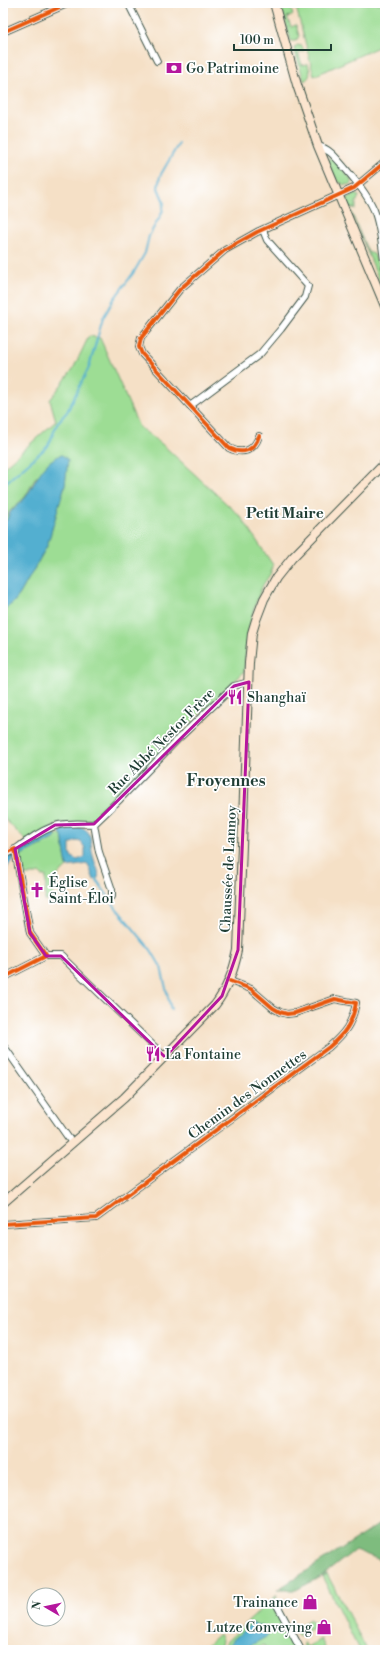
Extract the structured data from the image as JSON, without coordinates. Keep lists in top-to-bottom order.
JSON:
{
  "streets": {
    "main road": ["Chaussée de Lannoy"],
    "street": ["Rue Abbé Nestor Frère", "Chemin des Nonnettes"]
  },
  "crossings": [
    ["Rue Abbé Nestor Frère", "Chaussée de Lannoy"],
    ["Chaussée de Lannoy", "Chemin des Nonnettes"]
  ],
  "districts": ["Petit Maire", "Froyennes"],
  "places": {
    "bank": ["Go Patrimoine"],
    "restaurant": ["Shanghaï", "La Fontaine"],
    "church": ["Église Saint-Éloi"],
    "shop": ["Trainance", "Lutze Conveying"]
  },
  "scale_bar": "100 m",
  "north": "left"
}
